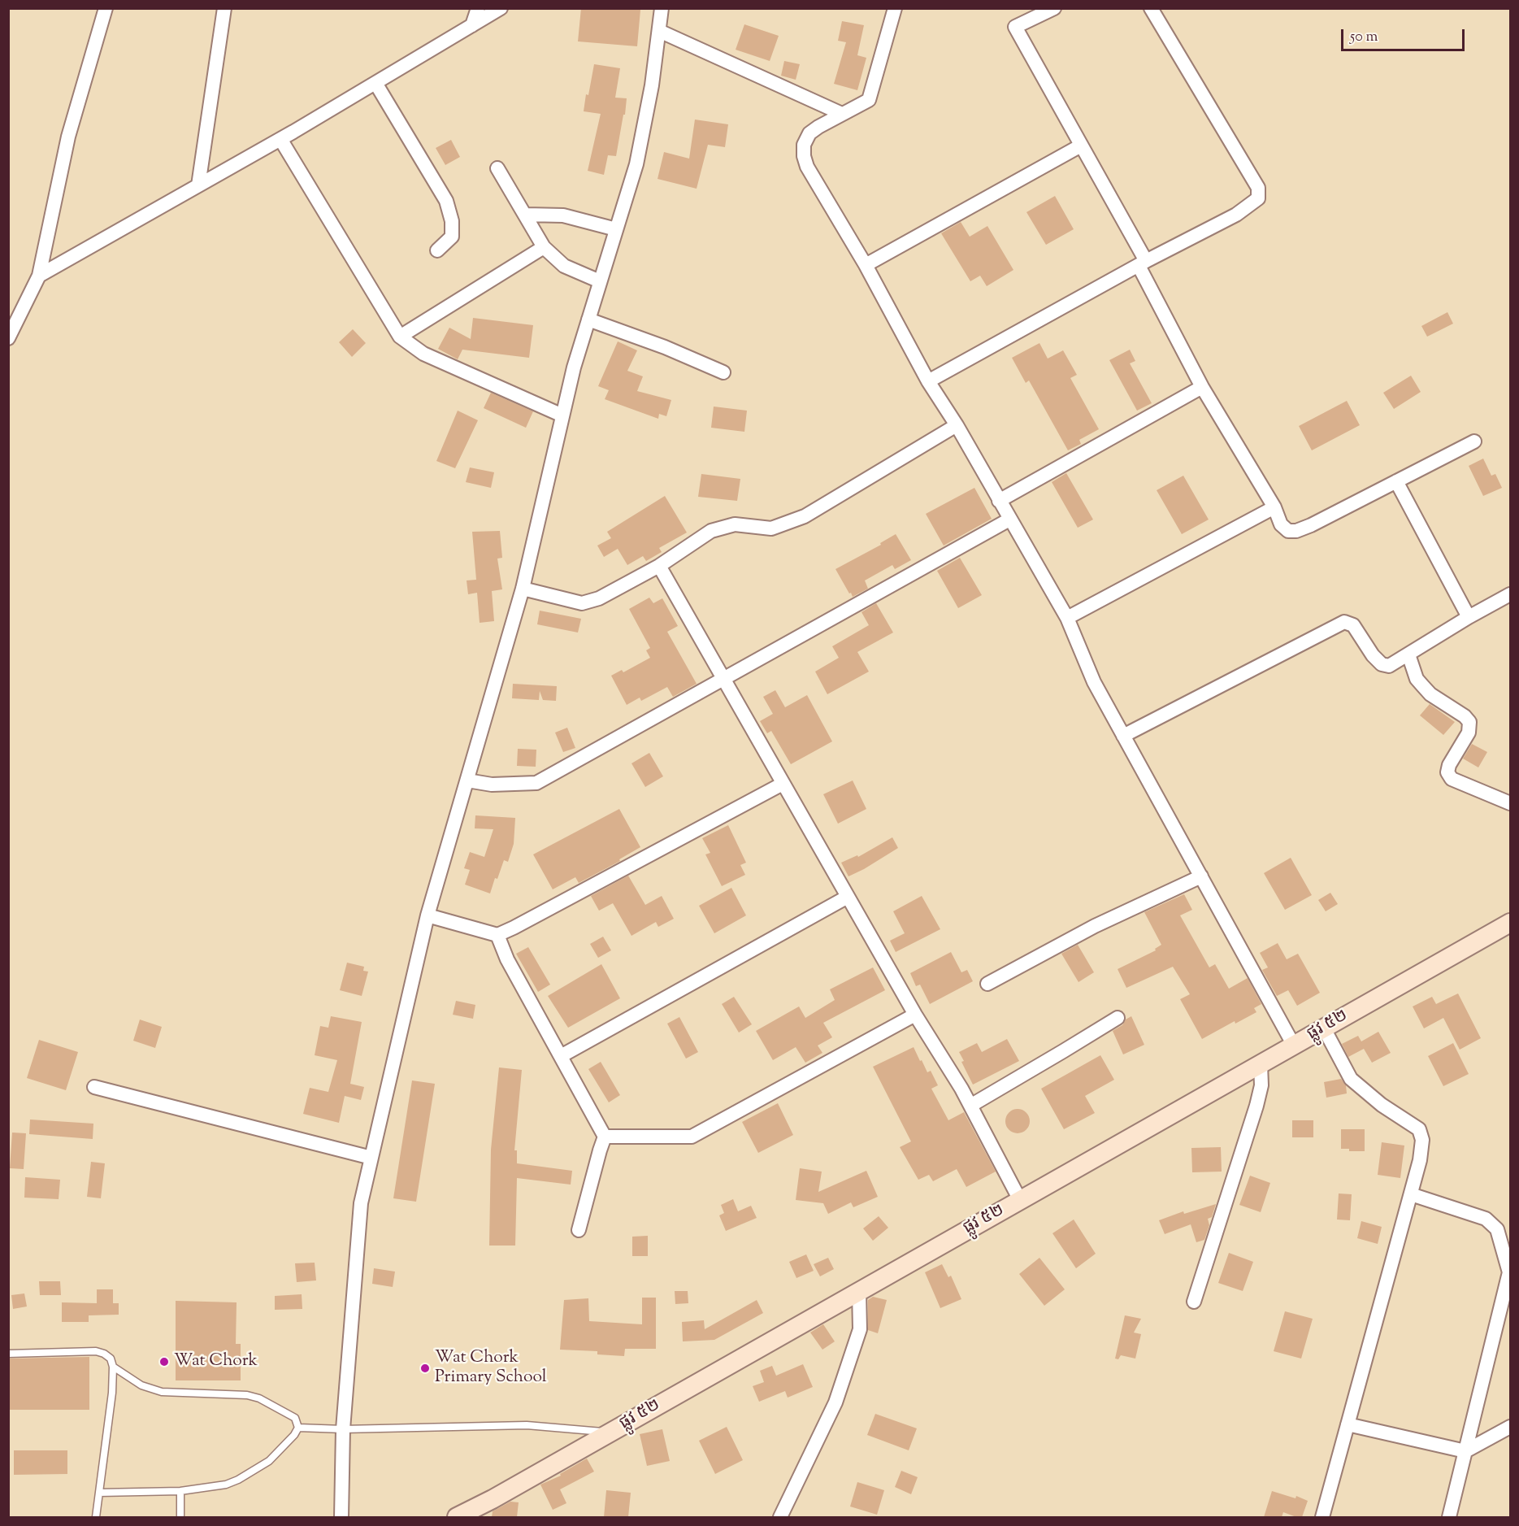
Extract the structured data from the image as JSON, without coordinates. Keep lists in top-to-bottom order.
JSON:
{
  "streets": {
    "street": ["ផ្លូវ ៥២"]
  },
  "places": ["Wat Chork", "Wat Chork Primary School"],
  "scale_bar": "50 m"
}
